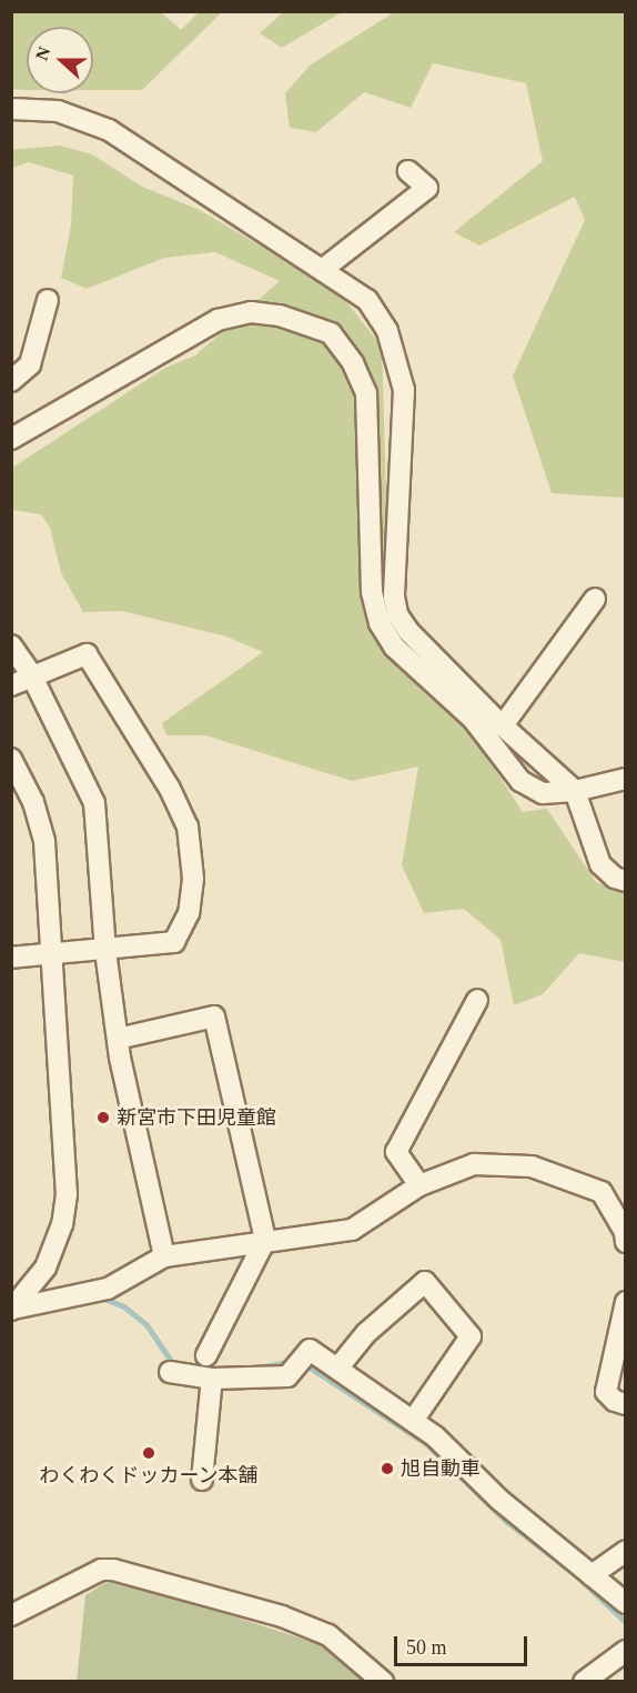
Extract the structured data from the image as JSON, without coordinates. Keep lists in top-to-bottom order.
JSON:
{
  "places": ["新宮市下田児童館", "わくわくドッカーン本舗", "旭自動車"],
  "scale_bar": "50 m",
  "north": "left"
}
